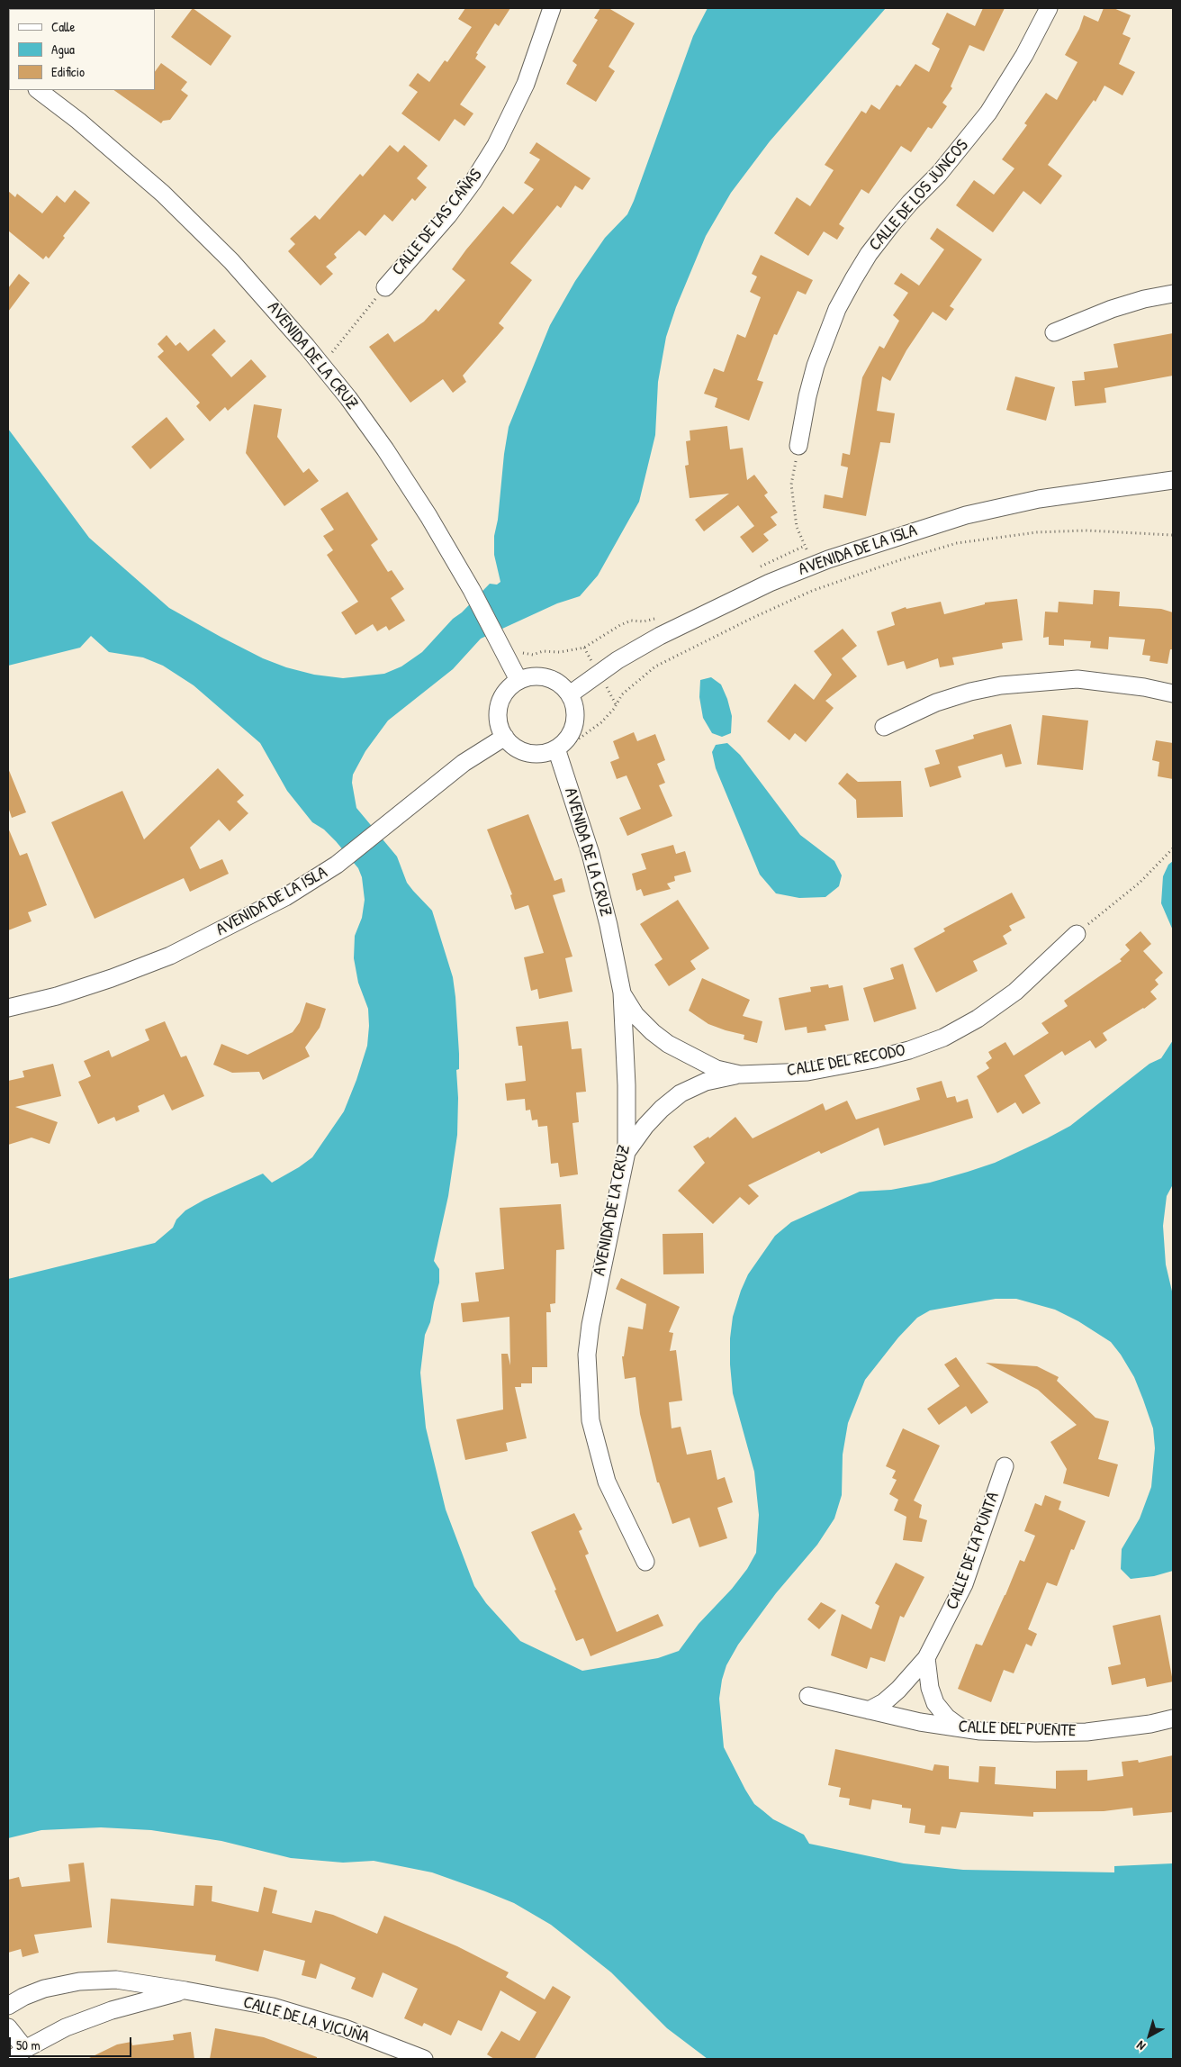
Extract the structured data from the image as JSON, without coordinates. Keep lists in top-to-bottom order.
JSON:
{
  "streets": {
    "street": [
      "CALLE DE LOS JUNCOS",
      "CALLE DE LAS CAÑAS",
      "AVENIDA DE LA CRUZ",
      "AVENIDA DE LA ISLA",
      "CALLE DEL RECODO",
      "CALLE DE LA PUNTA",
      "CALLE DEL PUENTE",
      "CALLE DE LA VICUÑA"
    ]
  },
  "crossings": [
    ["AVENIDA DE LA CRUZ", "AVENIDA DE LA ISLA"],
    ["AVENIDA DE LA CRUZ", "CALLE DEL RECODO"],
    ["CALLE DE LA PUNTA", "CALLE DEL PUENTE"]
  ],
  "legend": ["Calle", "Agua", "Edificio"],
  "scale_bar": "50 m",
  "north": "bottom left"
}
